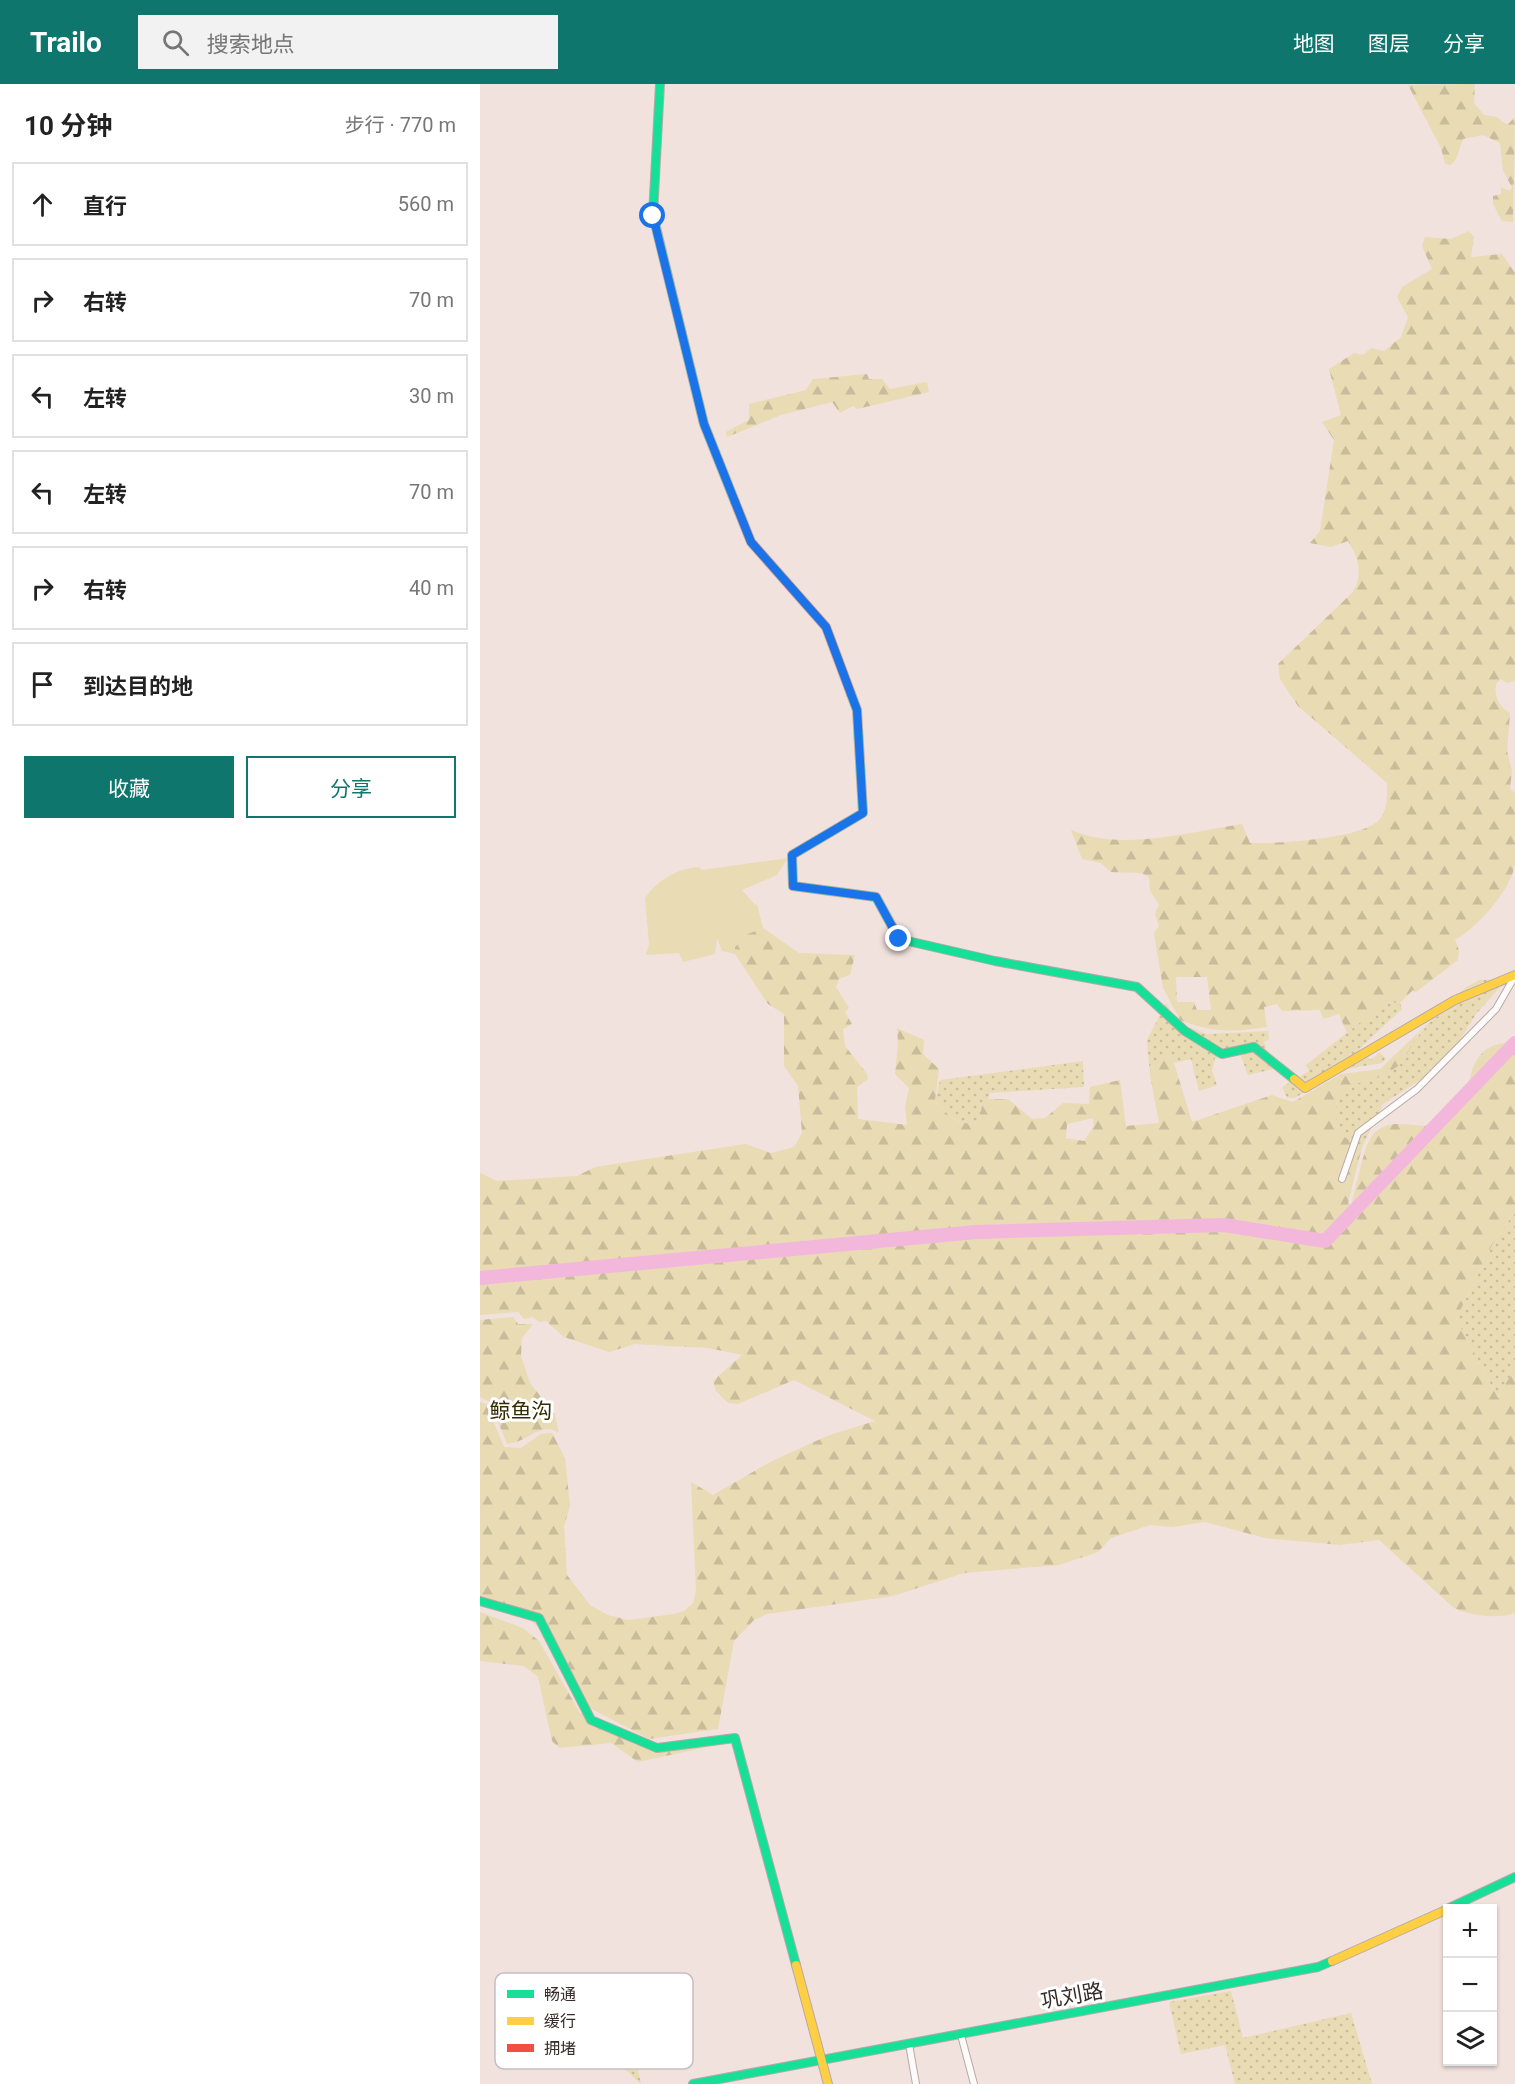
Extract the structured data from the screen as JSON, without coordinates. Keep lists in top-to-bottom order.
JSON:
{
  "streets": {
    "street": ["巩刘路"]
  },
  "parks": ["鲸鱼沟"],
  "legend": ["畅通", "缓行", "拥堵"],
  "page": {
    "header": "Trailo",
    "search": "搜索地点",
    "nav": ["地图", "图层", "分享"],
    "heading": ["10 分钟", "步行 · 770 m"],
    "list": [
      ["直行", "560 m"],
      ["右转", "70 m"],
      ["左转", "30 m"],
      ["左转", "70 m"],
      ["右转", "40 m"],
      "到达目的地"
    ],
    "buttons": ["收藏", "分享"],
    "map_buttons": ["+", "−"]
  }
}
